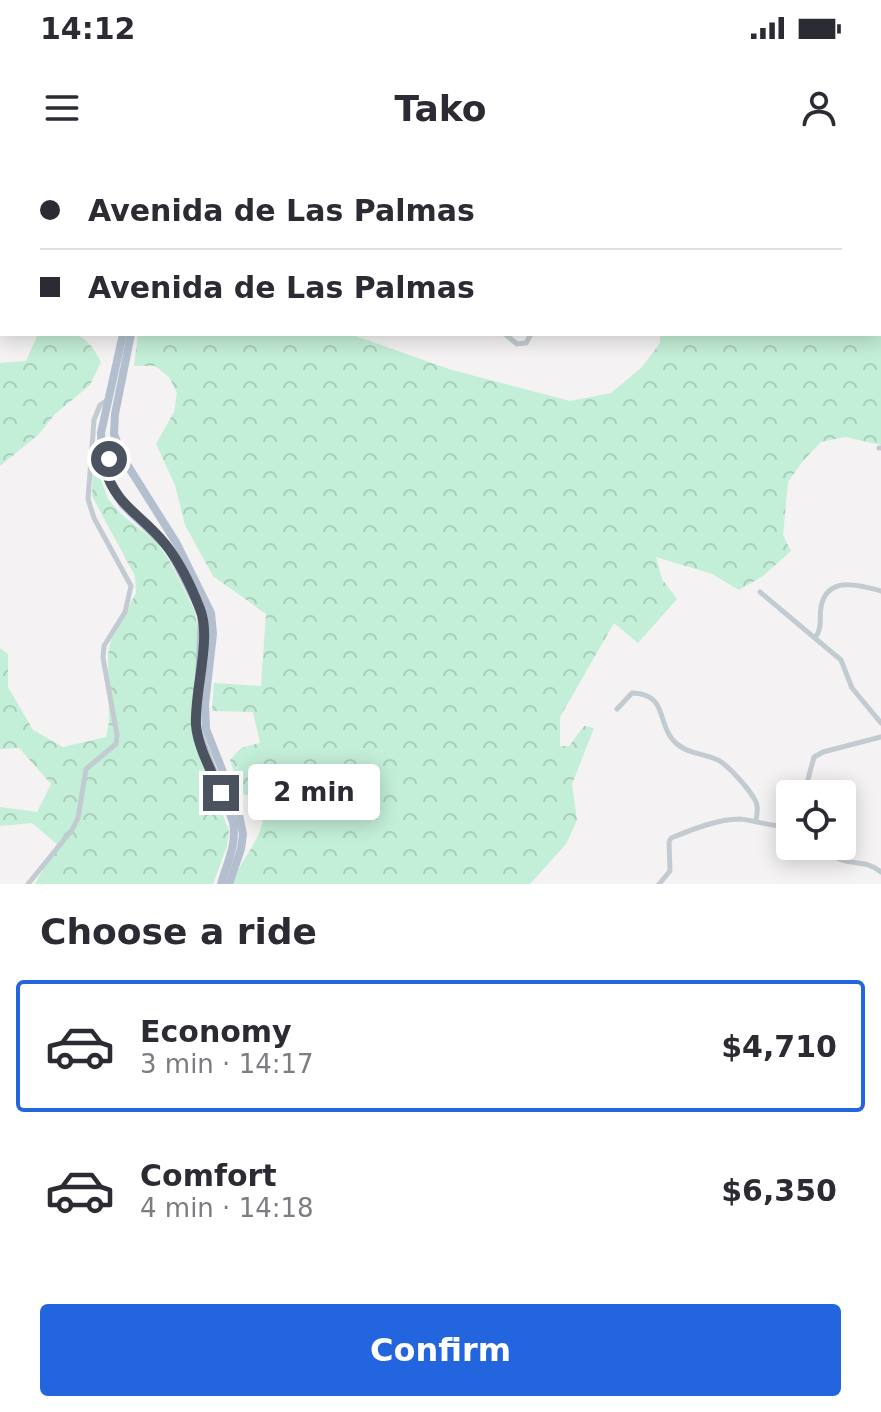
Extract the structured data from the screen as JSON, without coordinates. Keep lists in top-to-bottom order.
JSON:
{
  "page": {
    "status": "14:12",
    "header": "Tako",
    "banner": ["Avenida de Las Palmas", "Avenida de Las Palmas"],
    "bubble": "2 min",
    "heading": "Choose a ride",
    "list": [
      {
        "name": "Economy",
        "note": "3 min · 14:17",
        "value": "$4,710"
      },
      {
        "name": "Comfort",
        "note": "4 min · 14:18",
        "value": "$6,350"
      }
    ],
    "buttons": "Confirm"
  }
}
